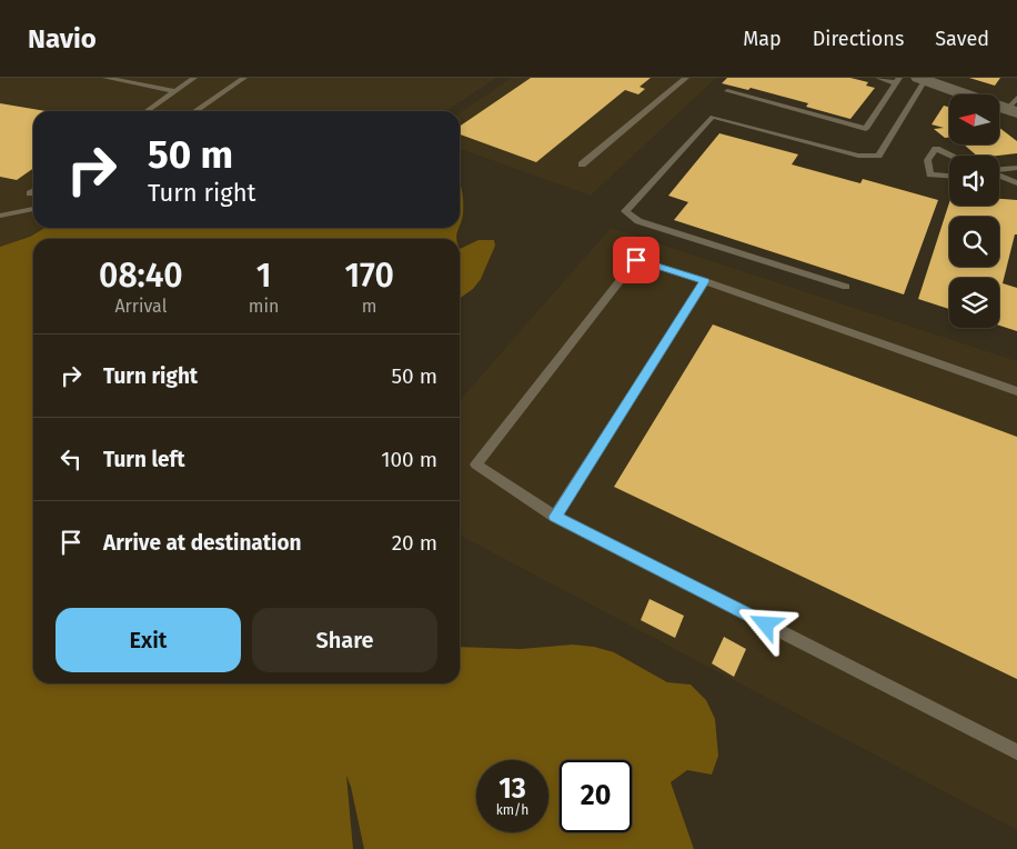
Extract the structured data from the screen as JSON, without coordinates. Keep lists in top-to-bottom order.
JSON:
{
  "north": "left",
  "page": {
    "header": "Navio",
    "nav": ["Map", "Directions", "Saved"],
    "turn": ["50 m", "Turn right"],
    "eta": [
      "08:40",
      "Arrival",
      "1",
      "min",
      "170",
      "m"
    ],
    "list": [
      {
        "name": "Turn right",
        "value": "50 m"
      },
      {
        "name": "Turn left",
        "value": "100 m"
      },
      {
        "name": "Arrive at destination",
        "value": "20 m"
      }
    ],
    "buttons": ["Exit", "Share"],
    "speed": "13 km/h",
    "limit": "20"
  }
}
